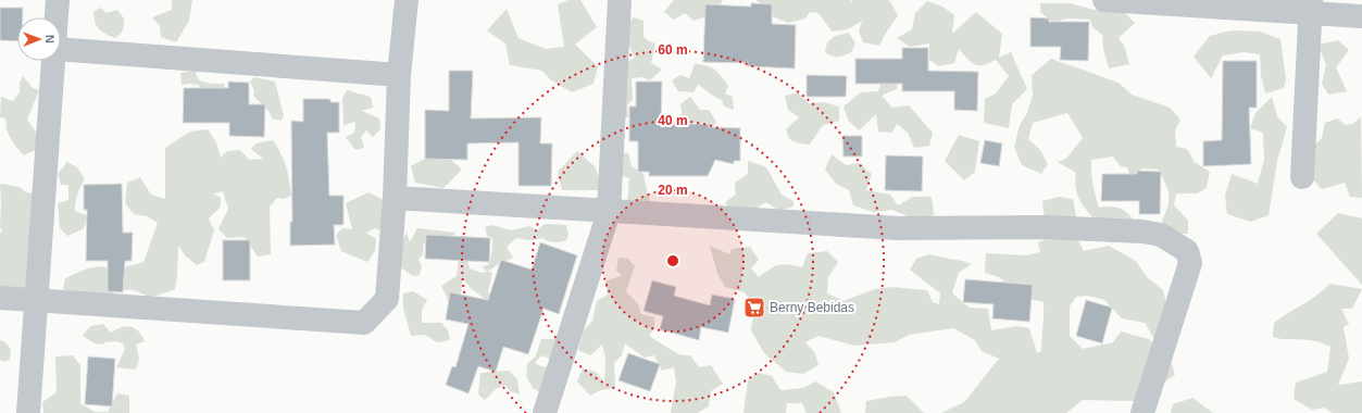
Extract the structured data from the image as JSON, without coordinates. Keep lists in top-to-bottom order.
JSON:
{
  "places": {
    "supermarket": ["Berny Bebidas"]
  },
  "north": "right",
  "rings": ["60 m", "40 m", "20 m"]
}
